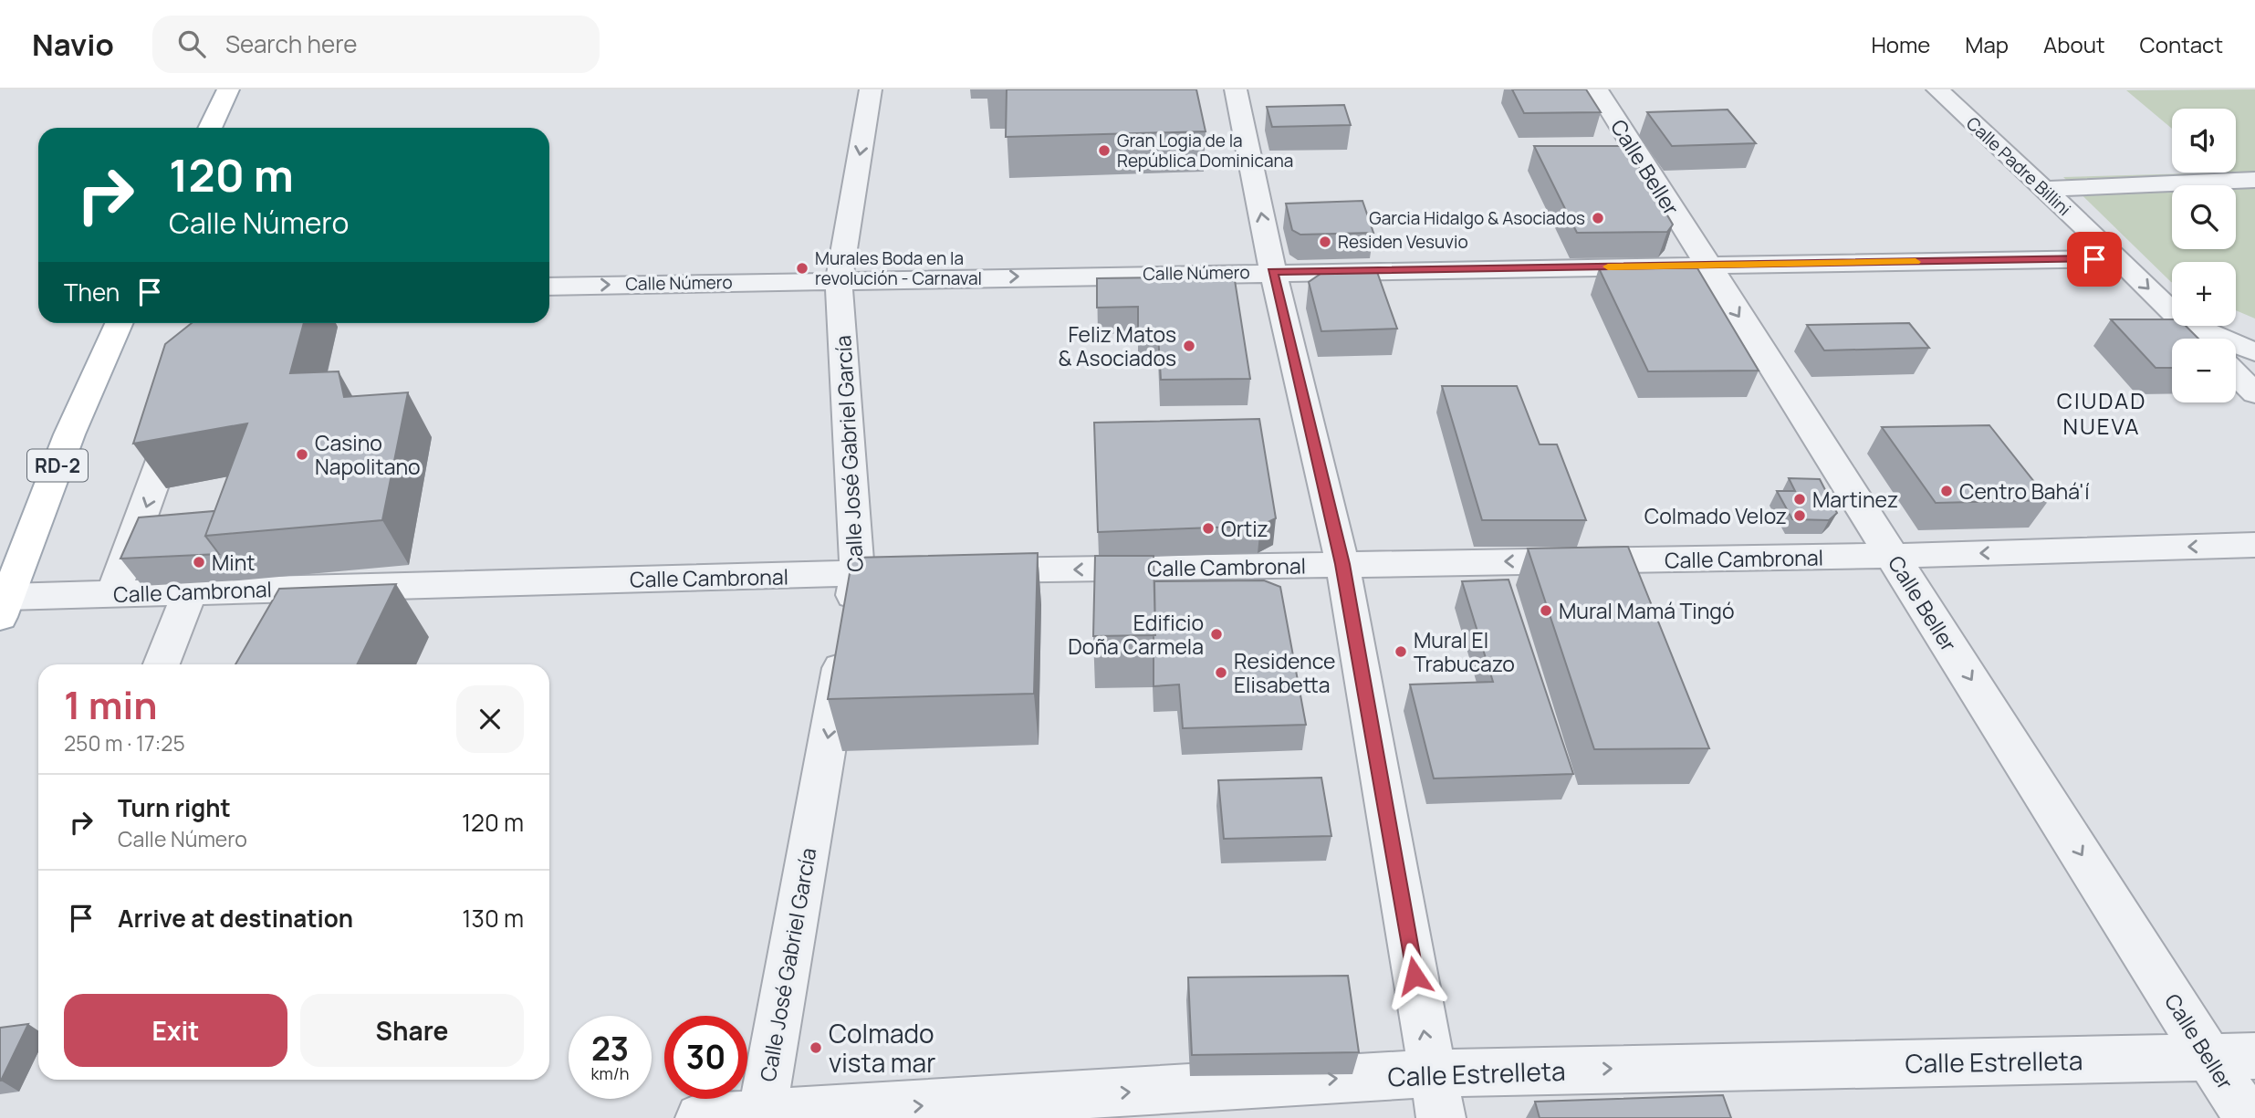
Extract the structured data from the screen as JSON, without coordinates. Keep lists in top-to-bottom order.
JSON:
{
  "streets": {
    "main road": ["RD-2"],
    "street": [
      "Calle Padre Billini",
      "Calle Beller",
      "Calle Número",
      "Calle José Gabriel García",
      "Calle Cambronal",
      "Calle Estrelleta"
    ]
  },
  "crossings": [
    ["Calle Padre Billini", "Calle Número"],
    ["Calle Beller", "Calle Número"],
    ["Calle Beller", "Calle Cambronal"],
    ["Calle Beller", "Calle Estrelleta"],
    ["Calle Número", "Calle José Gabriel García"],
    ["Calle José Gabriel García", "Calle Cambronal"],
    ["Calle José Gabriel García", "Calle Estrelleta"],
    ["RD-2", "Calle Cambronal"]
  ],
  "one_way": [
    "Calle Beller",
    "Calle Número",
    "Calle José Gabriel García",
    "Calle Cambronal",
    "Calle Estrelleta"
  ],
  "districts": ["CIUDAD NUEVA"],
  "places": [
    "Gran Logia de la República Dominicana",
    "Garcia Hidalgo & Asociados",
    "Residen Vesuvio",
    "Murales Boda en la revolución - Carnaval",
    "Feliz Matos & Asociados",
    "Casino Napolitano",
    "Centro Bahá'í",
    "Martinez",
    "Colmado Veloz",
    "Ortiz",
    "Mint",
    "Mural Mamá Tingó",
    "Edificio Doña Carmela",
    "Mural El Trabucazo",
    "Residence Elisabetta",
    "Colmado vista mar"
  ],
  "page": {
    "header": "Navio",
    "search": "Search here",
    "nav": [
      "Home",
      "Map",
      "About",
      "Contact"
    ],
    "map_buttons": ["+", "−"],
    "turn": ["120 m", "Calle Número"],
    "then": "Then",
    "heading": ["1 min", "250 m · 17:25"],
    "list": [
      {
        "name": "Turn right",
        "note": "Calle Número",
        "value": "120 m"
      },
      {
        "name": "Arrive at destination",
        "value": "130 m"
      }
    ],
    "buttons": ["Exit", "Share"],
    "speed": "23 km/h",
    "limit": "30"
  }
}
